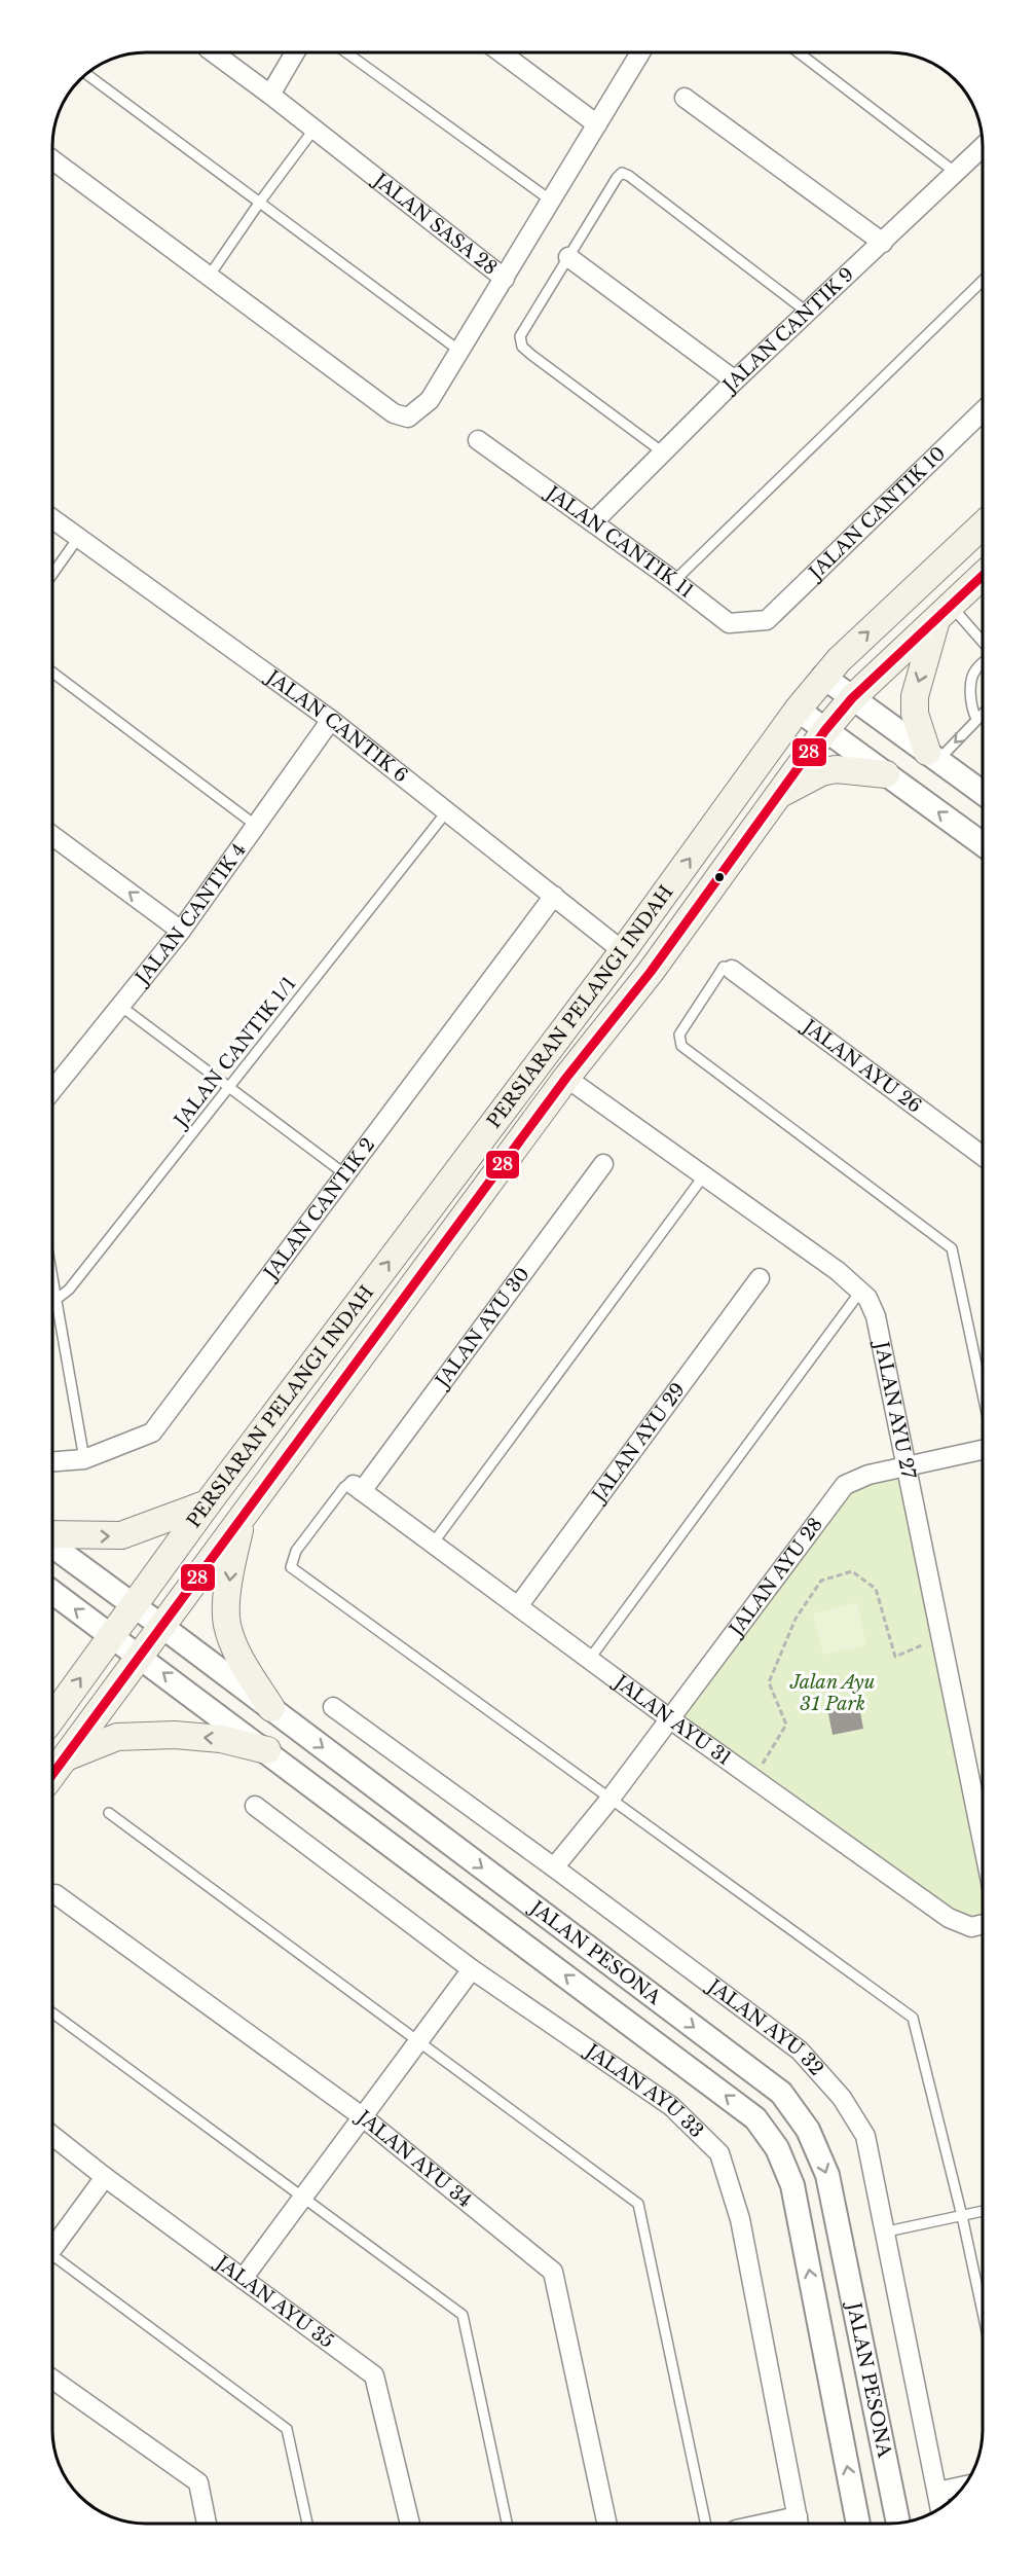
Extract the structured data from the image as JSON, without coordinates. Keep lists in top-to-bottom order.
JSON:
{
  "streets": {
    "main road": ["PERSIARAN PELANGI INDAH"],
    "street": [
      "JALAN SASA 28",
      "JALAN CANTIK 9",
      "JALAN CANTIK 10",
      "JALAN CANTIK 11",
      "JALAN CANTIK 6",
      "JALAN CANTIK 4",
      "JALAN AYU 26",
      "JALAN CANTIK 2",
      "JALAN AYU 30",
      "JALAN AYU 27",
      "JALAN AYU 29",
      "JALAN AYU 28",
      "JALAN AYU 31",
      "JALAN PESONA",
      "JALAN AYU 32",
      "JALAN AYU 33",
      "JALAN AYU 34",
      "JALAN AYU 35"
    ],
    "lane": ["JALAN CANTIK 1/1"]
  },
  "crossings": [
    ["JALAN CANTIK 9", "JALAN CANTIK 11"],
    ["JALAN CANTIK 10", "JALAN CANTIK 11"],
    ["JALAN CANTIK 6", "JALAN CANTIK 4"],
    ["JALAN CANTIK 6", "PERSIARAN PELANGI INDAH"],
    ["JALAN CANTIK 6", "JALAN CANTIK 1/1"],
    ["JALAN CANTIK 6", "JALAN CANTIK 2"],
    ["PERSIARAN PELANGI INDAH", "JALAN AYU 27"],
    ["PERSIARAN PELANGI INDAH", "JALAN PESONA"],
    ["JALAN AYU 30", "JALAN AYU 31"],
    ["JALAN AYU 27", "JALAN AYU 28"],
    ["JALAN AYU 29", "JALAN AYU 31"],
    ["JALAN AYU 28", "JALAN AYU 31"],
    ["JALAN AYU 28", "JALAN AYU 32"]
  ],
  "parks": ["Jalan Ayu 31 Park"],
  "lines": ["transit line 28"]
}
